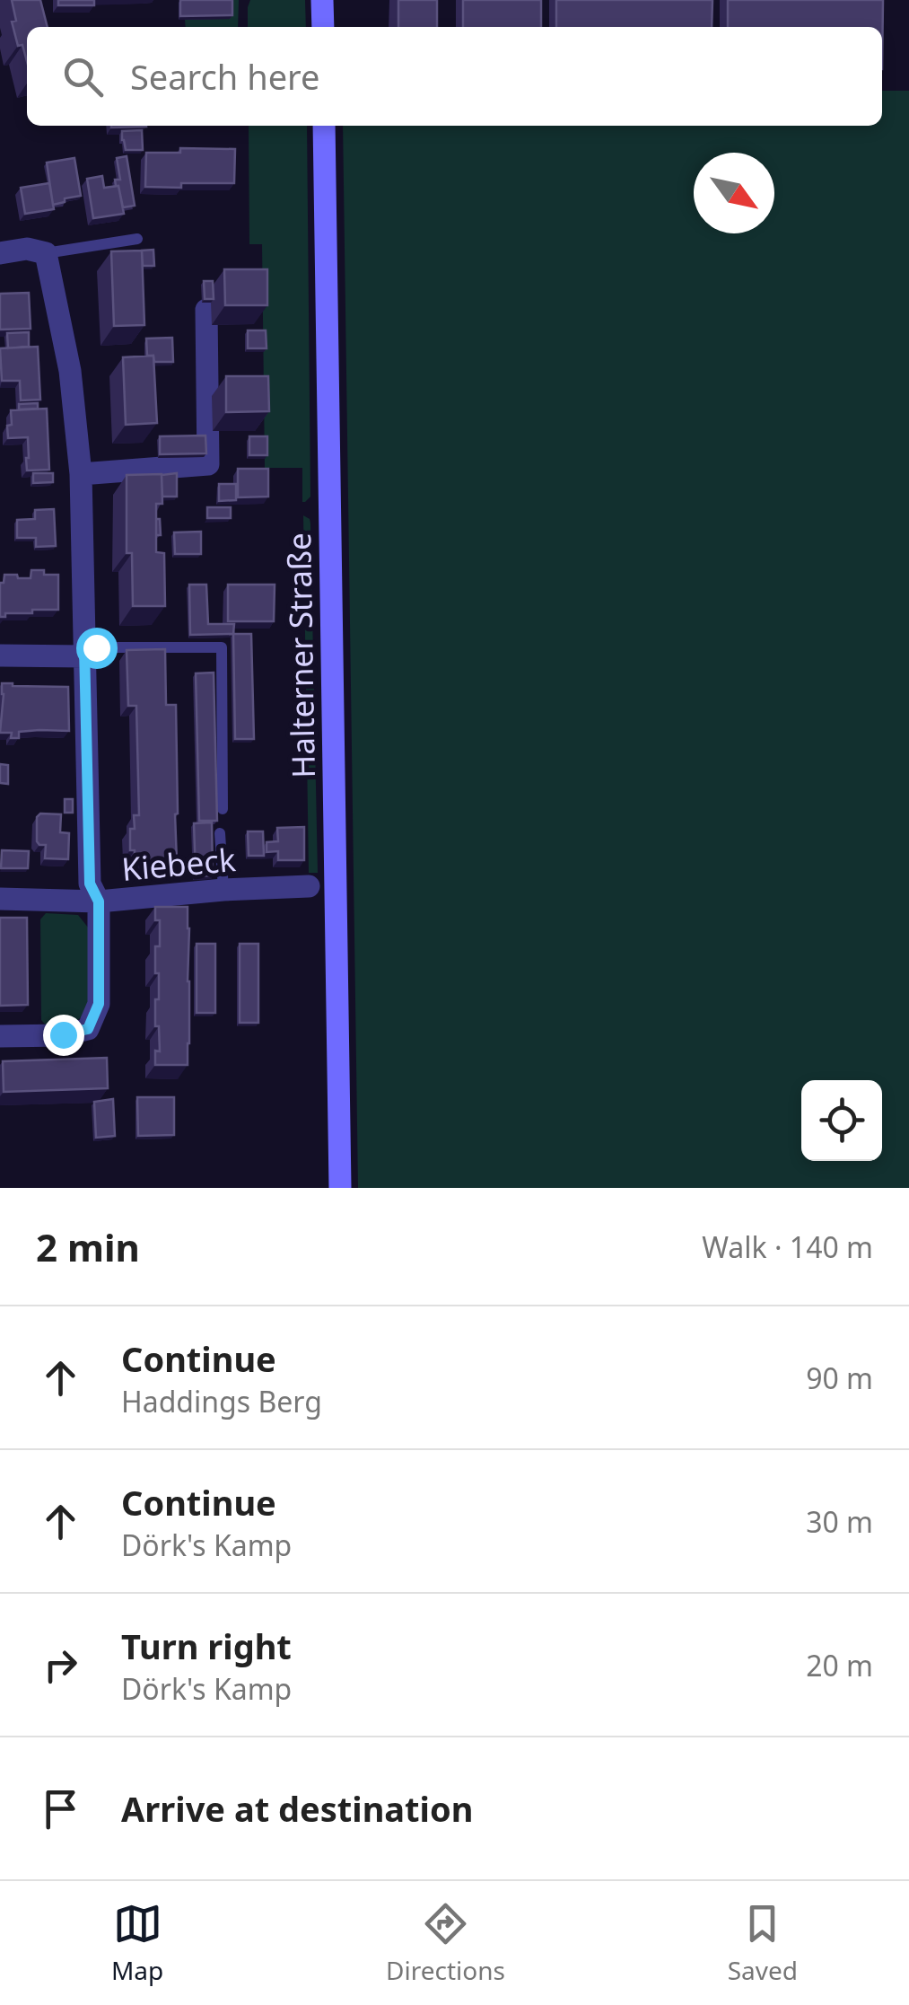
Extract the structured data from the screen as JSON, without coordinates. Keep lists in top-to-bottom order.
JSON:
{
  "streets": {
    "main road": ["Halterner Straße"],
    "street": ["Kiebeck"]
  },
  "north": "bottom right",
  "page": {
    "search": "Search here",
    "heading": ["2 min", "Walk · 140 m"],
    "list": [
      ["Continue", "Haddings Berg", "90 m"],
      ["Continue", "Dörk's Kamp", "30 m"],
      ["Turn right", "Dörk's Kamp", "20 m"],
      "Arrive at destination"
    ],
    "nav": ["Map", "Directions", "Saved"]
  }
}
